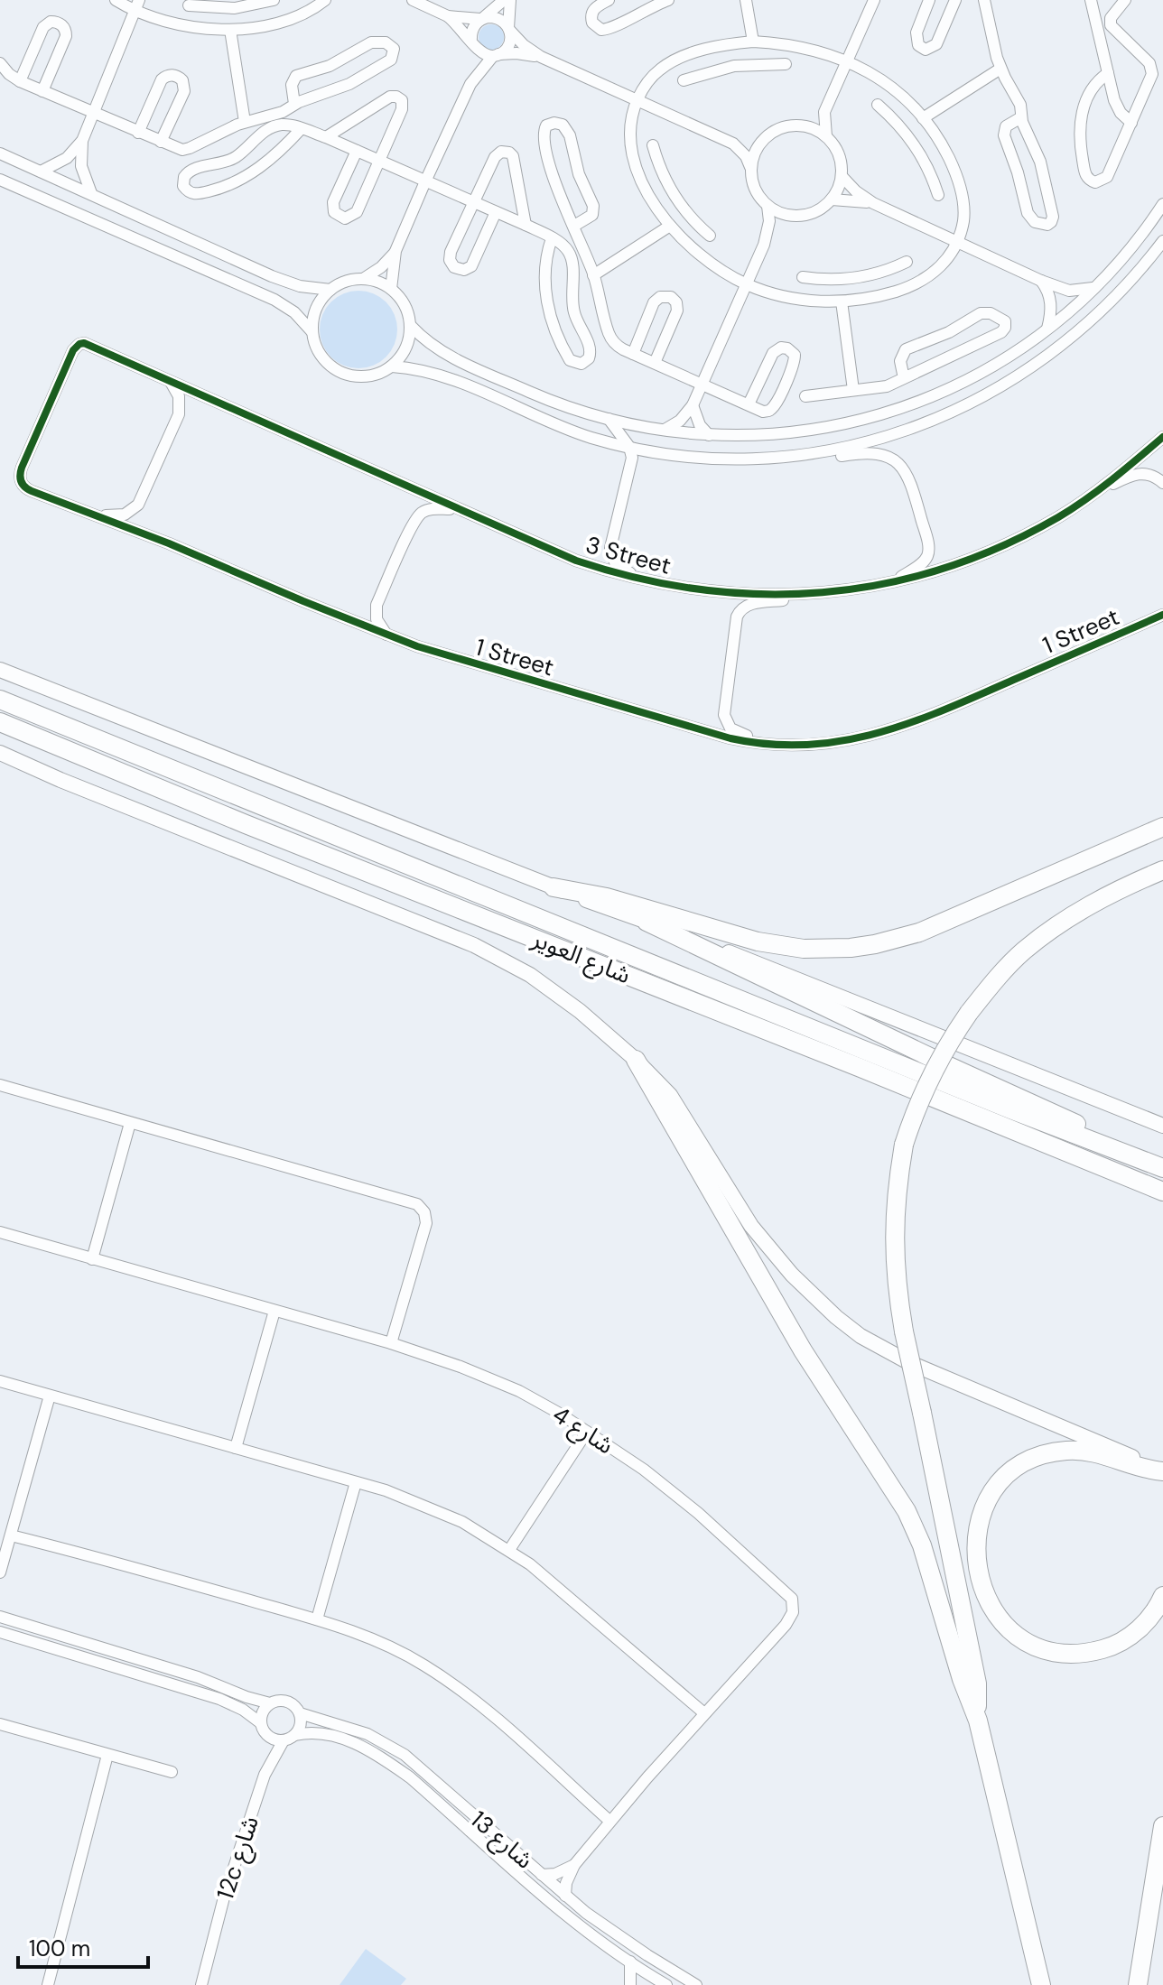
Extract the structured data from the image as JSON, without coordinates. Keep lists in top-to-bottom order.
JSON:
{
  "streets": {
    "highway": ["شارع العوير"],
    "street": [
      "3 Street",
      "1 Street",
      "شارع 4",
      "شارع 13",
      "12c شارع"
    ]
  },
  "crossings": [
    ["3 Street", "1 Street"],
    ["شارع 4", "شارع 13"],
    ["شارع 13", "12c شارع"]
  ],
  "scale_bar": "100 m"
}
